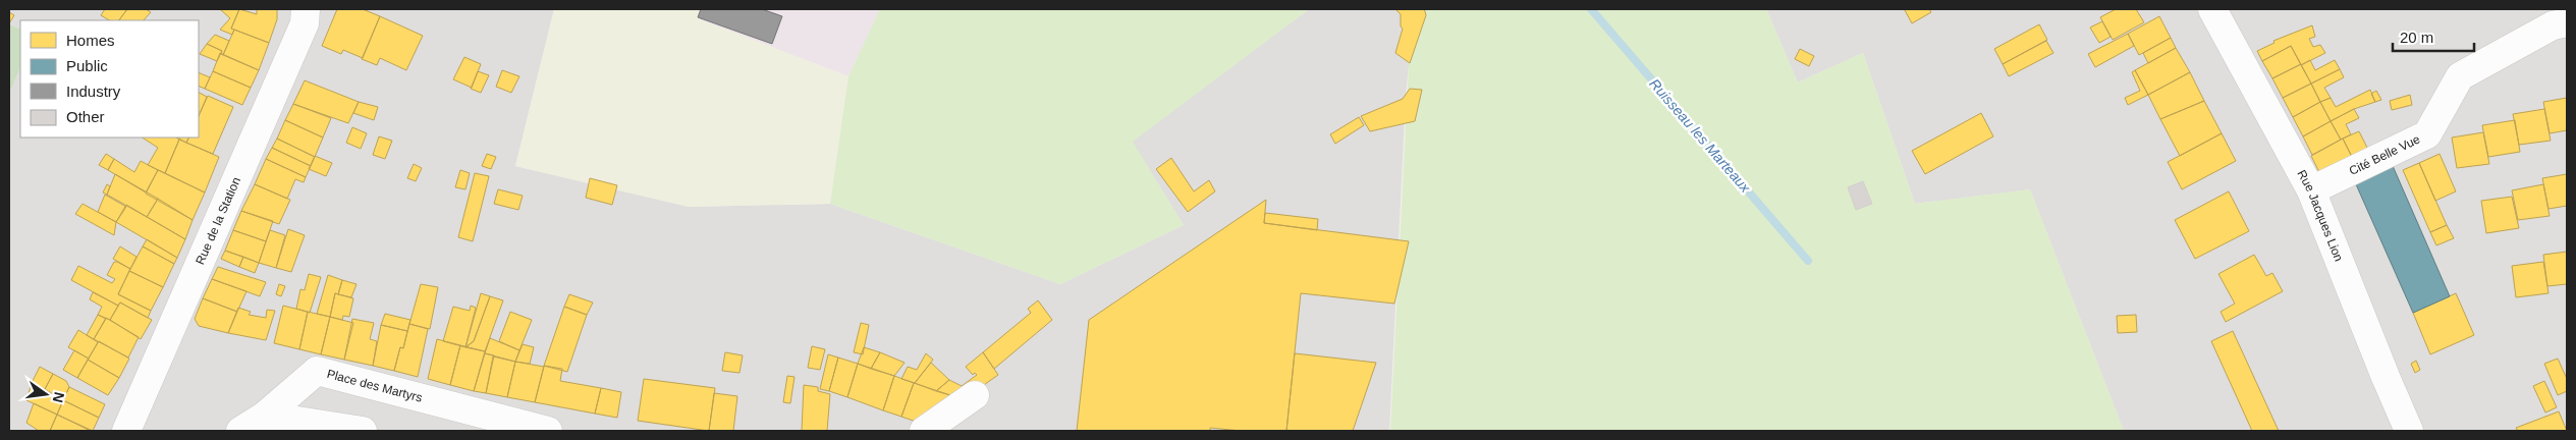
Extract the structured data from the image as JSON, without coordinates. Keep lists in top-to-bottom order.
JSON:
{
  "streets": {
    "street": [
      "Cité Belle Vue",
      "Rue Jacques Lion",
      "Rue de la Station",
      "Place des Martyrs"
    ]
  },
  "crossings": [
    ["Cité Belle Vue", "Rue Jacques Lion"]
  ],
  "water": ["Ruisseau les Marteaux"],
  "legend": [
    "Homes",
    "Public",
    "Industry",
    "Other"
  ],
  "scale_bar": "20 m",
  "north": "right"
}
